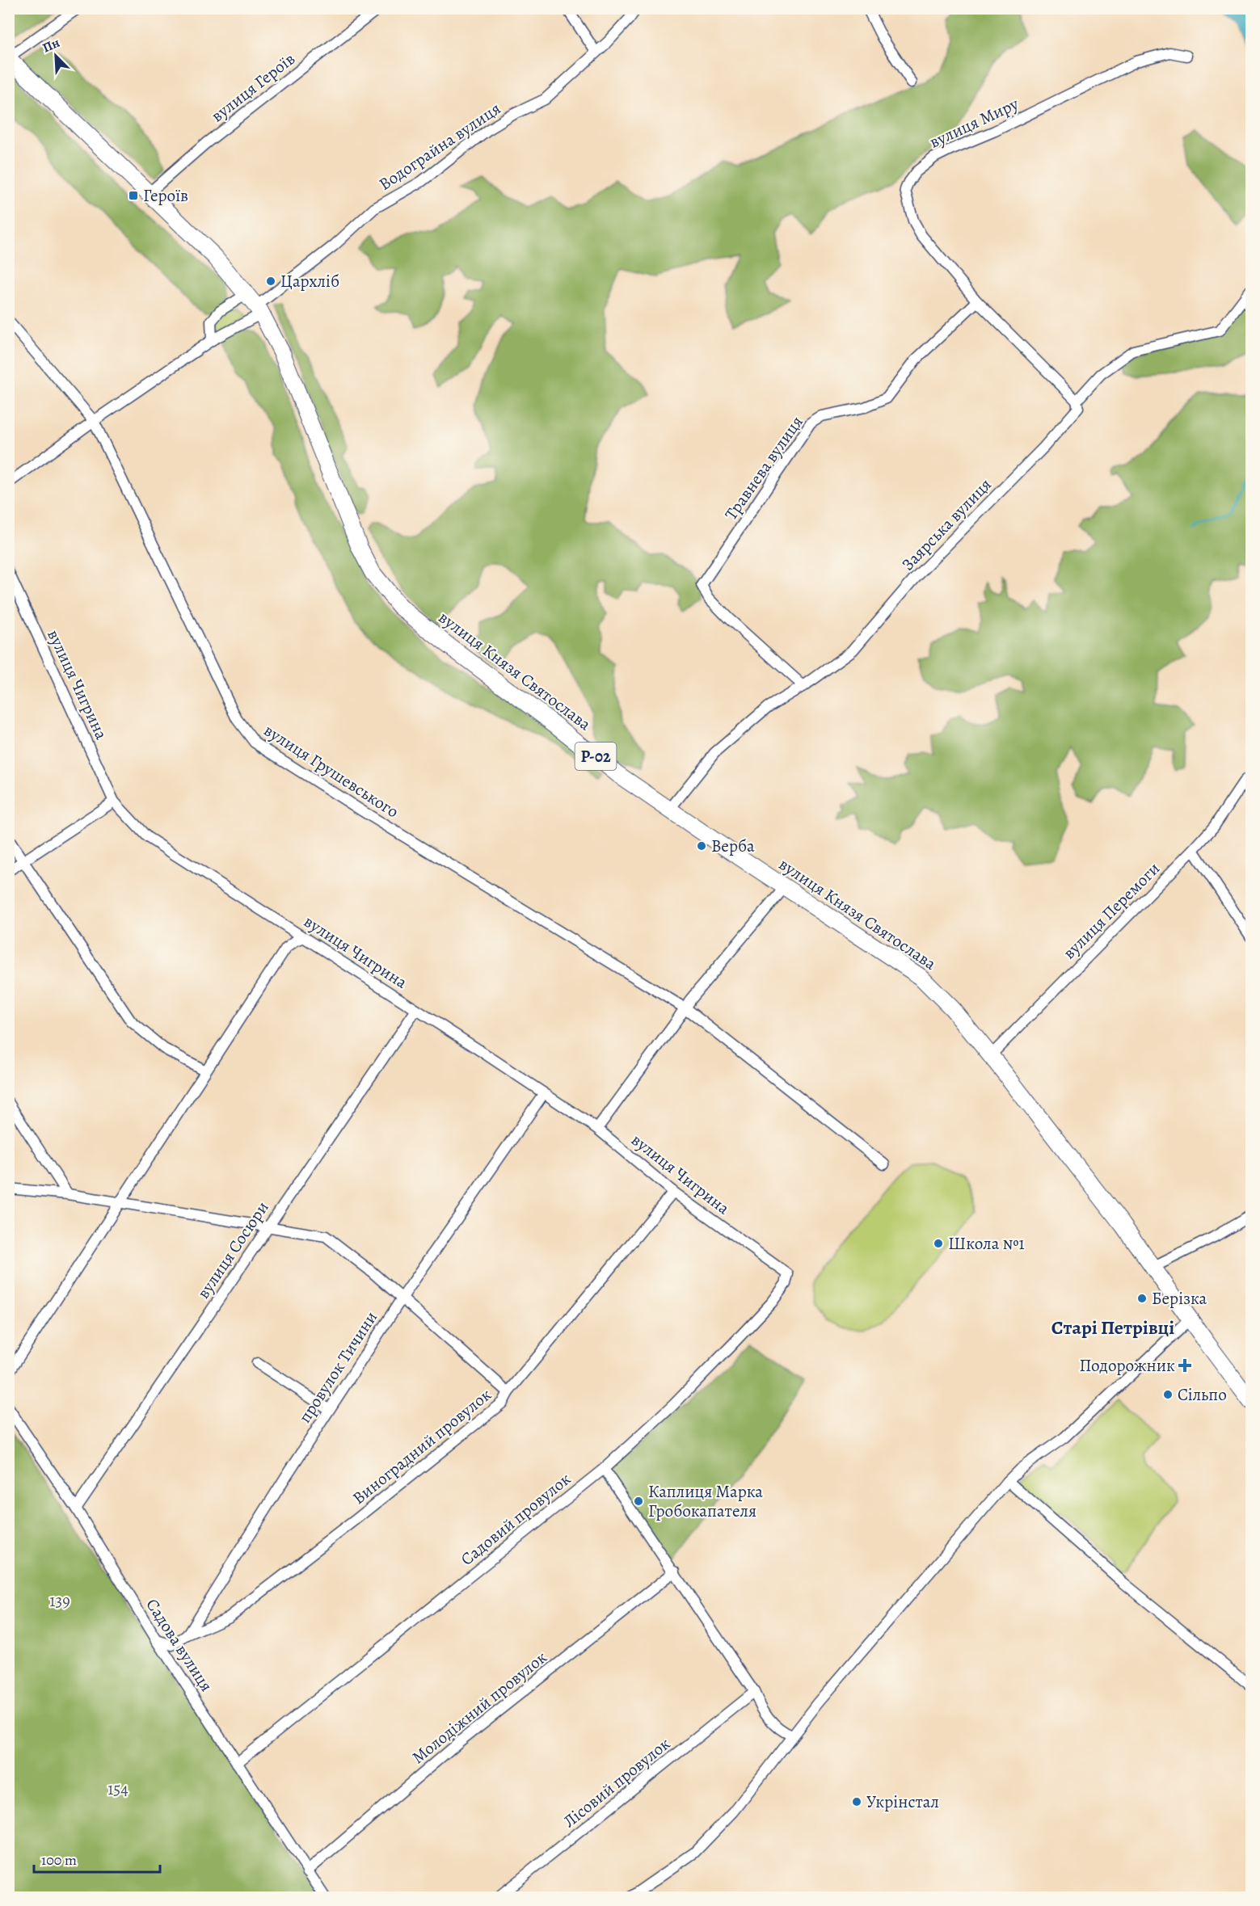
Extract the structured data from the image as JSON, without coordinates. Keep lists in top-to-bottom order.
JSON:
{
  "streets": {
    "main road": ["вулиця Князя Святослава", "Р-02"],
    "street": [
      "вулиця Героїв",
      "вулиця Миру",
      "Водограйна вулиця",
      "Травнева вулиця",
      "Заярська вулиця",
      "вулиця Чигрина",
      "вулиця Грушевського",
      "вулиця Перемоги",
      "вулиця Сосюри",
      "провулок Тичини",
      "Виноградний провулок",
      "Садовий провулок",
      "Садова вулиця",
      "Молодіжний провулок",
      "Лісовий провулок"
    ]
  },
  "crossings": [
    ["вулиця Героїв", "вулиця Князя Святослава"],
    ["вулиця Миру", "Травнева вулиця"],
    ["вулиця Миру", "Заярська вулиця"],
    ["Водограйна вулиця", "вулиця Князя Святослава"],
    ["Травнева вулиця", "Заярська вулиця"],
    ["Заярська вулиця", "вулиця Князя Святослава"],
    ["вулиця Князя Святослава", "вулиця Перемоги"],
    ["вулиця Чигрина", "вулиця Сосюри"],
    ["вулиця Чигрина", "провулок Тичини"],
    ["вулиця Чигрина", "Виноградний провулок"],
    ["вулиця Чигрина", "Садовий провулок"],
    ["вулиця Сосюри", "Садова вулиця"],
    ["провулок Тичини", "Виноградний провулок"],
    ["Садовий провулок", "Садова вулиця"],
    ["Садова вулиця", "Молодіжний провулок"]
  ],
  "districts": ["Старі Петрівці"],
  "parks": ["139", "154"],
  "places": {
    "transit": ["Героїв"],
    "other": [
      "Цархліб",
      "Верба",
      "Школа №1",
      "Берізка",
      "Сільпо",
      "Каплиця Марка Гробокапателя",
      "Укрінстал"
    ],
    "health": ["Подорожник"]
  },
  "scale_bar": "100 m",
  "north": "top left"
}
